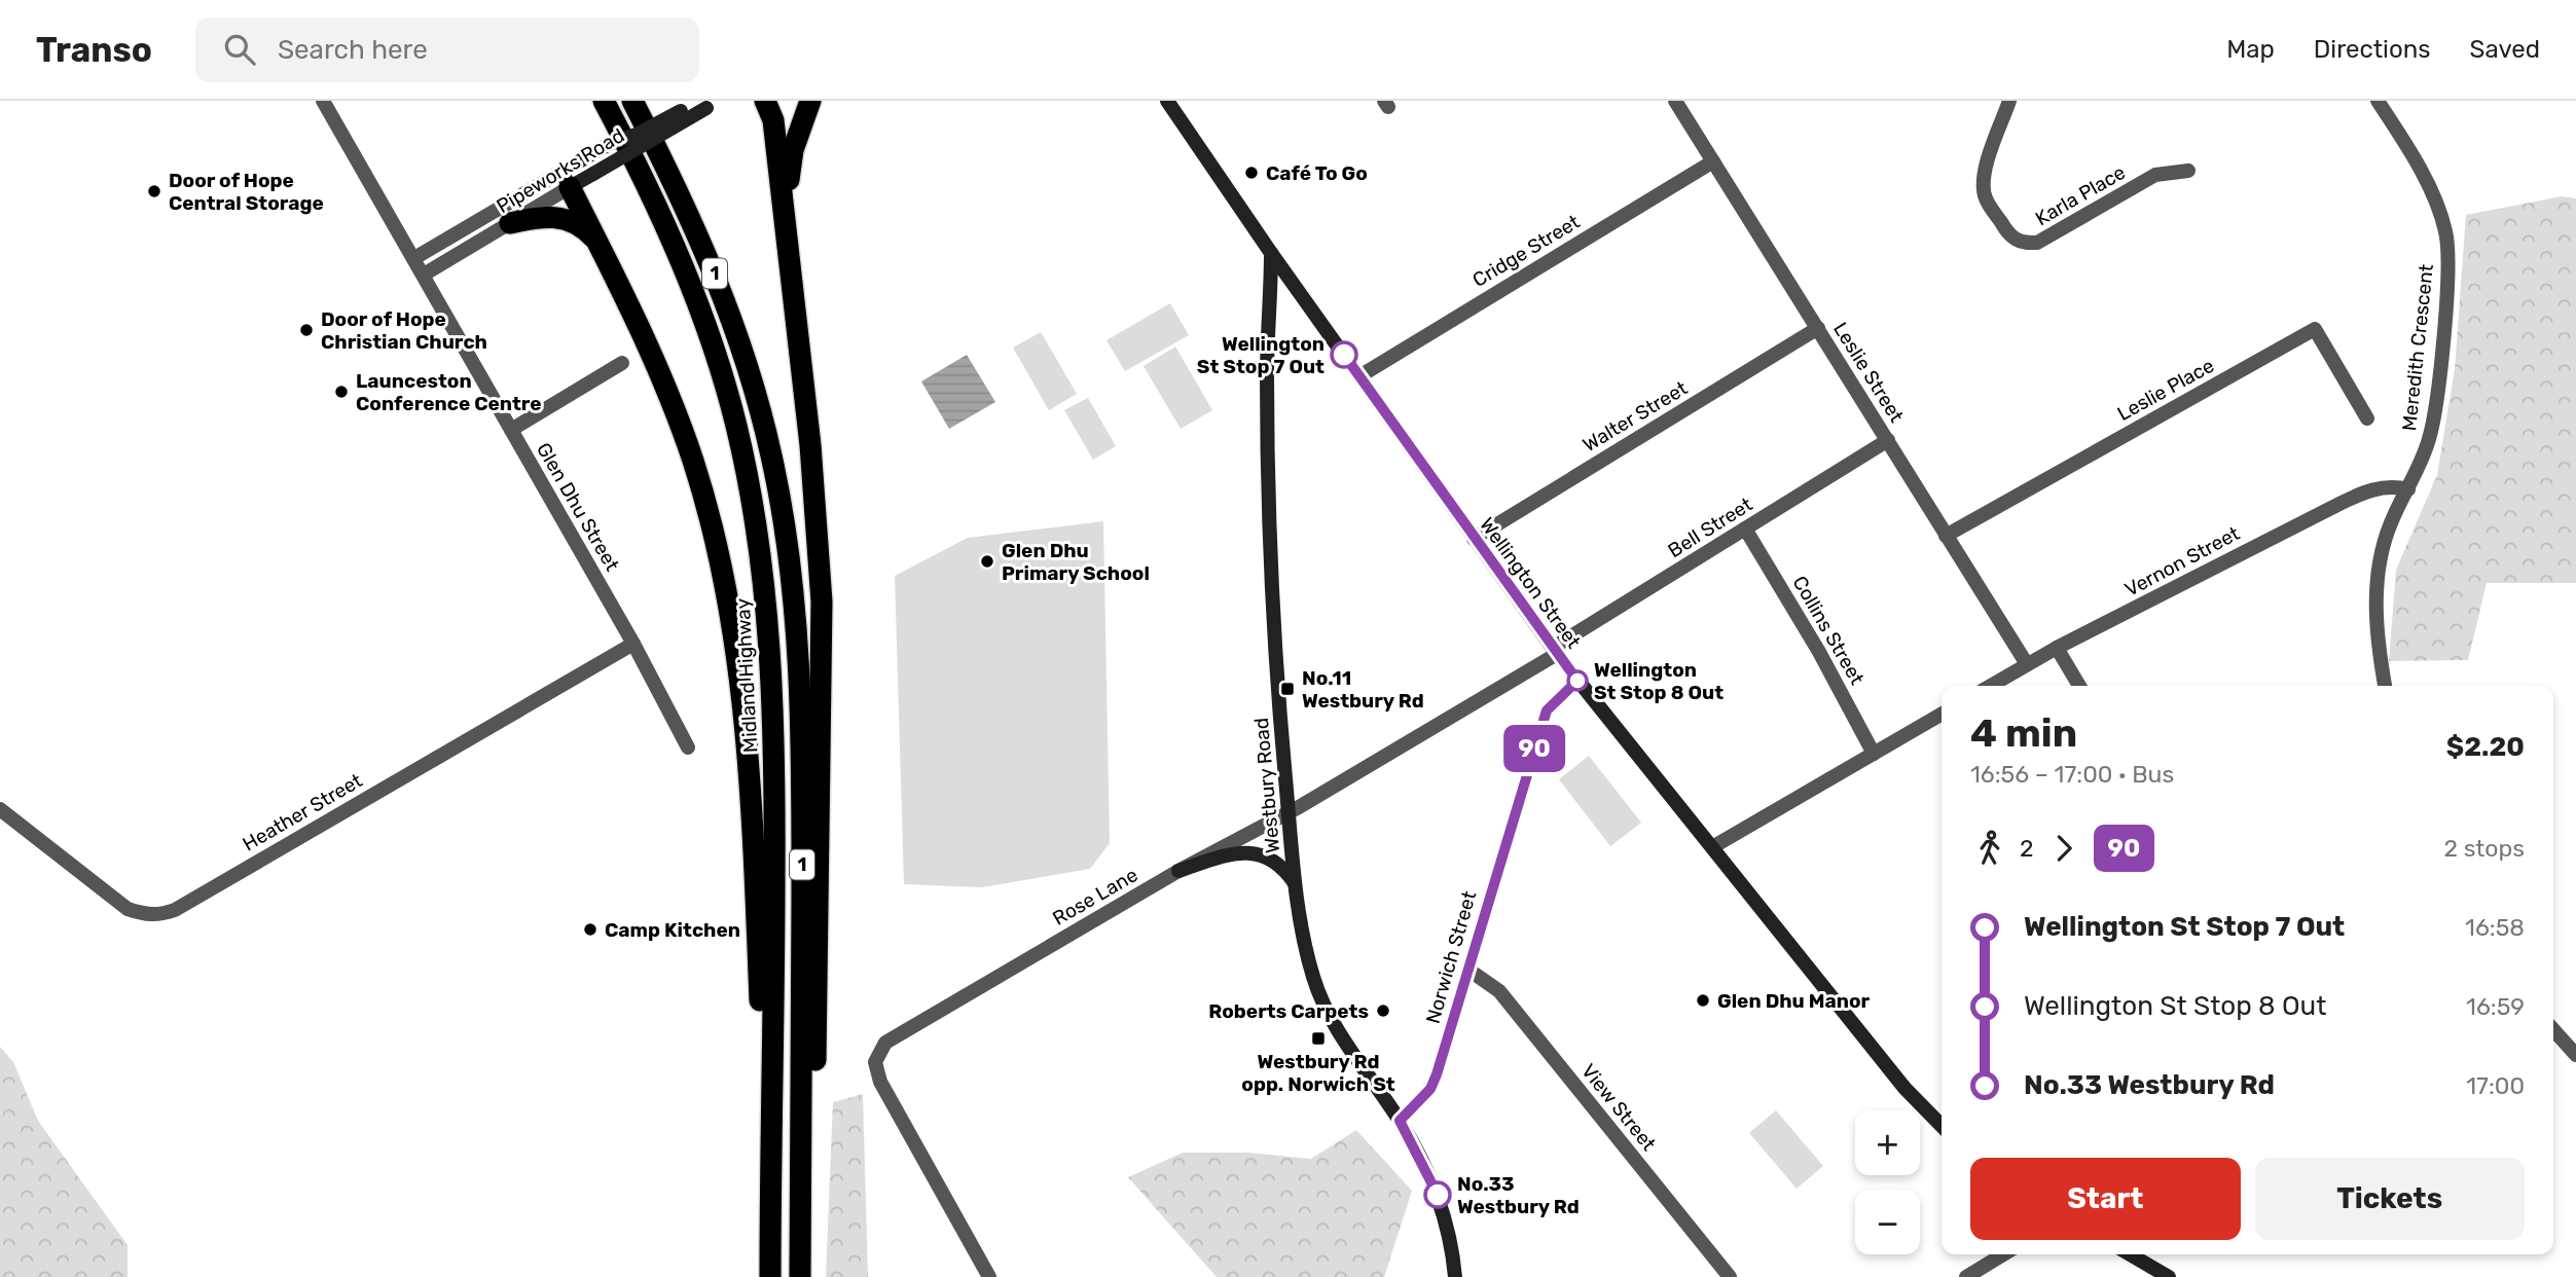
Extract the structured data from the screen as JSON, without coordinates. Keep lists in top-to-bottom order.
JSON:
{
  "streets": {
    "highway": ["1", "Midland Highway"],
    "main road": ["Pipeworks Road", "Wellington Street", "Westbury Road"],
    "street": [
      "Karla Place",
      "Cridge Street",
      "Meredith Crescent",
      "Leslie Street",
      "Leslie Place",
      "Walter Street",
      "Glen Dhu Street",
      "Bell Street",
      "Vernon Street",
      "Collins Street",
      "Heather Street",
      "Rose Lane",
      "Norwich Street",
      "View Street"
    ]
  },
  "crossings": [
    ["Pipeworks Road", "Glen Dhu Street"],
    ["Cridge Street", "Leslie Street"],
    ["Cridge Street", "Wellington Street"],
    ["Meredith Crescent", "Vernon Street"],
    ["Leslie Street", "Leslie Place"],
    ["Leslie Street", "Walter Street"],
    ["Leslie Street", "Bell Street"],
    ["Leslie Street", "Vernon Street"],
    ["Walter Street", "Wellington Street"],
    ["Glen Dhu Street", "Heather Street"],
    ["Bell Street", "Wellington Street"],
    ["Bell Street", "Collins Street"],
    ["Bell Street", "Rose Lane"],
    ["Wellington Street", "Westbury Road"],
    ["Wellington Street", "Rose Lane"],
    ["Wellington Street", "Norwich Street"],
    ["Westbury Road", "Rose Lane"],
    ["Westbury Road", "Norwich Street"],
    ["Norwich Street", "View Street"]
  ],
  "places": {
    "other": [
      "Café To Go",
      "Door of Hope Central Storage",
      "Door of Hope Christian Church",
      "Wellington St Stop 7 Out",
      "Launceston Conference Centre",
      "Glen Dhu Primary School",
      "Wellington St Stop 8 Out",
      "Camp Kitchen",
      "Glen Dhu Manor",
      "Roberts Carpets",
      "No.33 Westbury Rd"
    ],
    "transit": ["No.11 Westbury Rd", "Westbury Rd opp. Norwich St"]
  },
  "lines": ["bus line 90"],
  "page": {
    "header": "Transo",
    "search": "Search here",
    "nav": ["Map", "Directions", "Saved"],
    "on_map": "90",
    "heading": ["4 min", "16:56 – 17:00 · Bus", "$2.20"],
    "legs": ["2", "90", "2 stops"],
    "list": [
      {
        "name": "Wellington St Stop 7 Out",
        "value": "16:58"
      },
      {
        "name": "Wellington St Stop 8 Out",
        "value": "16:59"
      },
      {
        "name": "No.33 Westbury Rd",
        "value": "17:00"
      }
    ],
    "map_buttons": ["+", "−"],
    "buttons": ["Start", "Tickets"]
  }
}
